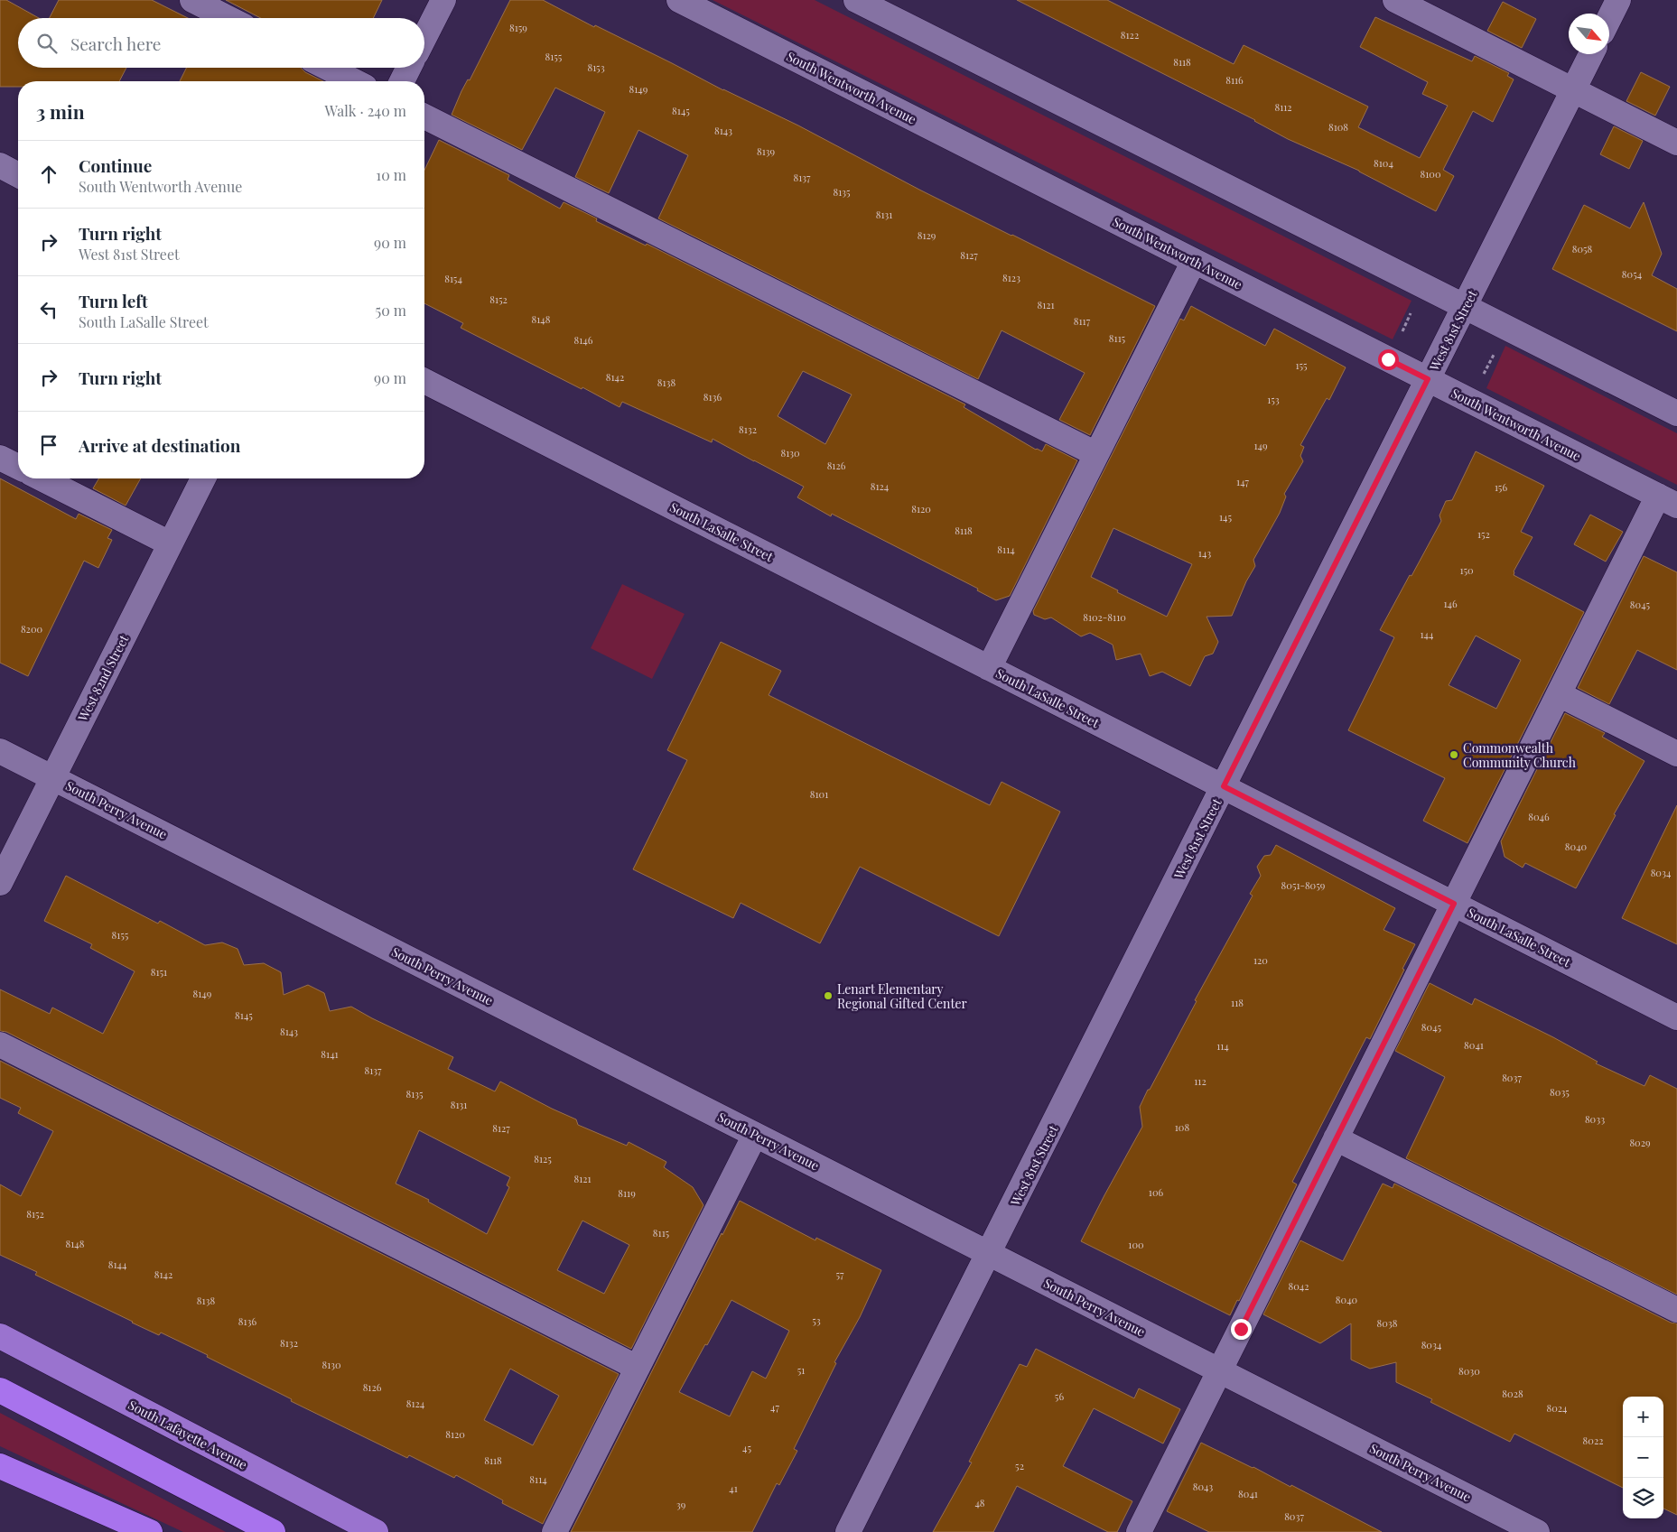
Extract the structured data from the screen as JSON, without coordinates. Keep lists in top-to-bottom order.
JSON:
{
  "streets": {
    "main road": ["South Lafayette Avenue"],
    "street": [
      "South Wentworth Avenue",
      "West 81st Street",
      "South LaSalle Street",
      "West 82nd Street",
      "South Perry Avenue"
    ]
  },
  "crossings": [
    ["South Wentworth Avenue", "West 81st Street"],
    ["West 81st Street", "South LaSalle Street"],
    ["West 81st Street", "South Perry Avenue"],
    ["West 82nd Street", "South Perry Avenue"]
  ],
  "places": ["Commonwealth Community Church", "Lenart Elementary Regional Gifted Center"],
  "house_numbers": [
    "8159",
    "8122",
    "8155",
    "8118",
    "8153",
    "8116",
    "8149",
    "8112",
    "8145",
    "8108",
    "8143",
    "8139",
    "8104",
    "8100",
    "8137",
    "8135",
    "8131",
    "8129",
    "8058",
    "8127",
    "8054",
    "8123",
    "8154",
    "8152",
    "8121",
    "8148",
    "8117",
    "8115",
    "8146",
    "155",
    "8142",
    "8138",
    "8136",
    "153",
    "8132",
    "149",
    "8130",
    "8126",
    "147",
    "8124",
    "156",
    "8120",
    "145",
    "8118",
    "152",
    "8114",
    "143",
    "150",
    "146",
    "8045",
    "8102-8110",
    "8200",
    "144",
    "8101",
    "8046",
    "8040",
    "8034",
    "8051-8059",
    "8155",
    "120",
    "8151",
    "8149",
    "118",
    "8145",
    "8045",
    "8143",
    "8041",
    "114",
    "8141",
    "8137",
    "8037",
    "112",
    "8035",
    "8135",
    "8131",
    "8033",
    "108",
    "8127",
    "8029",
    "8125",
    "8121",
    "106",
    "8119",
    "8152",
    "8115",
    "8148",
    "100",
    "8144",
    "8142",
    "57",
    "8042",
    "8040",
    "8138",
    "53",
    "8136",
    "8038",
    "8132",
    "8034",
    "8130",
    "51",
    "8030",
    "8126",
    "8028",
    "56",
    "8124",
    "47",
    "8024",
    "8120",
    "8022",
    "45",
    "8118",
    "52",
    "8114",
    "8043",
    "41",
    "8041",
    "48",
    "39",
    "8037"
  ],
  "north": "bottom right",
  "page": {
    "search": "Search here",
    "heading": ["3 min", "Walk · 240 m"],
    "list": [
      ["Continue", "South Wentworth Avenue", "10 m"],
      ["Turn right", "West 81st Street", "90 m"],
      ["Turn left", "South LaSalle Street", "50 m"],
      ["Turn right", "90 m"],
      "Arrive at destination"
    ],
    "map_buttons": ["+", "−"]
  }
}
